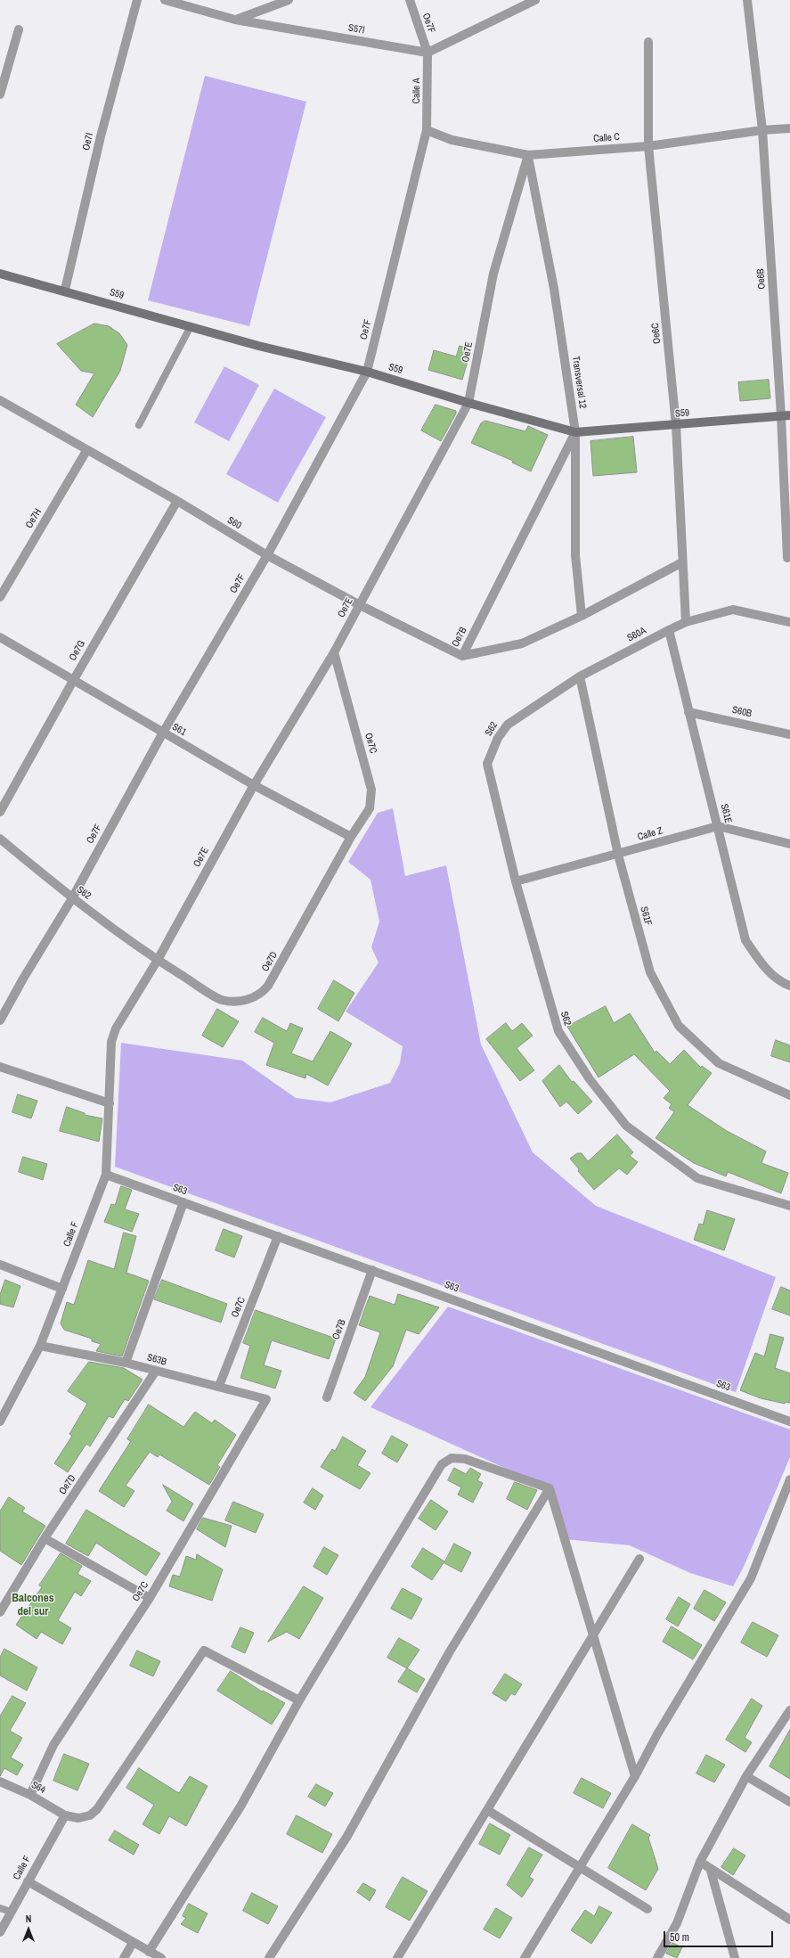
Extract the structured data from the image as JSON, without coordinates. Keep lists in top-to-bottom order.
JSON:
{
  "streets": {
    "street": [
      "Oe7F",
      "S57l",
      "Calle A",
      "Calle C",
      "Oe7I",
      "Oe6B",
      "S59",
      "Oe6C",
      "Oe7E",
      "Transversal 12",
      "Oe7H",
      "S60",
      "S60A",
      "Oe7B",
      "Oe7G",
      "S60B",
      "S62",
      "S61",
      "Oe7C",
      "S61E",
      "Calle Z",
      "S61F",
      "Oe7D",
      "S63",
      "Calle F",
      "S63B",
      "S64"
    ]
  },
  "crossings": [
    ["Oe7F", "S57l"],
    ["Oe7F", "Calle A"],
    ["Oe7F", "Calle C"],
    ["Oe7F", "S59"],
    ["Oe7F", "S60"],
    ["Oe7F", "S62"],
    ["Oe7F", "S61"],
    ["S57l", "Calle A"],
    ["Calle A", "Calle C"],
    ["Calle C", "Oe6B"],
    ["Calle C", "Oe6C"],
    ["Calle C", "Oe7E"],
    ["Calle C", "Transversal 12"],
    ["Oe7I", "S59"],
    ["Oe6B", "S59"],
    ["S59", "Oe6C"],
    ["S59", "Oe7E"],
    ["S59", "Transversal 12"],
    ["S59", "Oe7B"],
    ["Oe6C", "S60A"],
    ["Oe6C", "Oe7B"],
    ["Oe7E", "Transversal 12"],
    ["Oe7E", "S60"],
    ["Oe7E", "S62"],
    ["Oe7E", "S61"],
    ["Oe7E", "Oe7C"],
    ["Oe7E", "Oe7D"],
    ["Oe7E", "Calle F"],
    ["Transversal 12", "Oe7B"],
    ["Oe7H", "S60"],
    ["S60", "Oe7B"],
    ["S60", "Oe7G"],
    ["S60A", "S62"],
    ["S60A", "S61E"],
    ["S60A", "S61F"],
    ["Oe7B", "S63"],
    ["Oe7G", "S61"],
    ["S60B", "S61E"],
    ["S62", "Calle Z"],
    ["S62", "Oe7D"],
    ["S61", "Oe7C"],
    ["S61", "Oe7D"],
    ["Oe7C", "Oe7D"],
    ["Oe7C", "S63"],
    ["Oe7C", "S63B"],
    ["Oe7C", "S64"],
    ["S61E", "Calle Z"],
    ["Calle Z", "S61F"],
    ["Oe7D", "S63B"],
    ["S63", "Calle F"],
    ["Calle F", "S63B"],
    ["Calle F", "S64"]
  ],
  "districts": ["Balcones del sur"],
  "scale_bar": "50 m",
  "north": "top"
}
